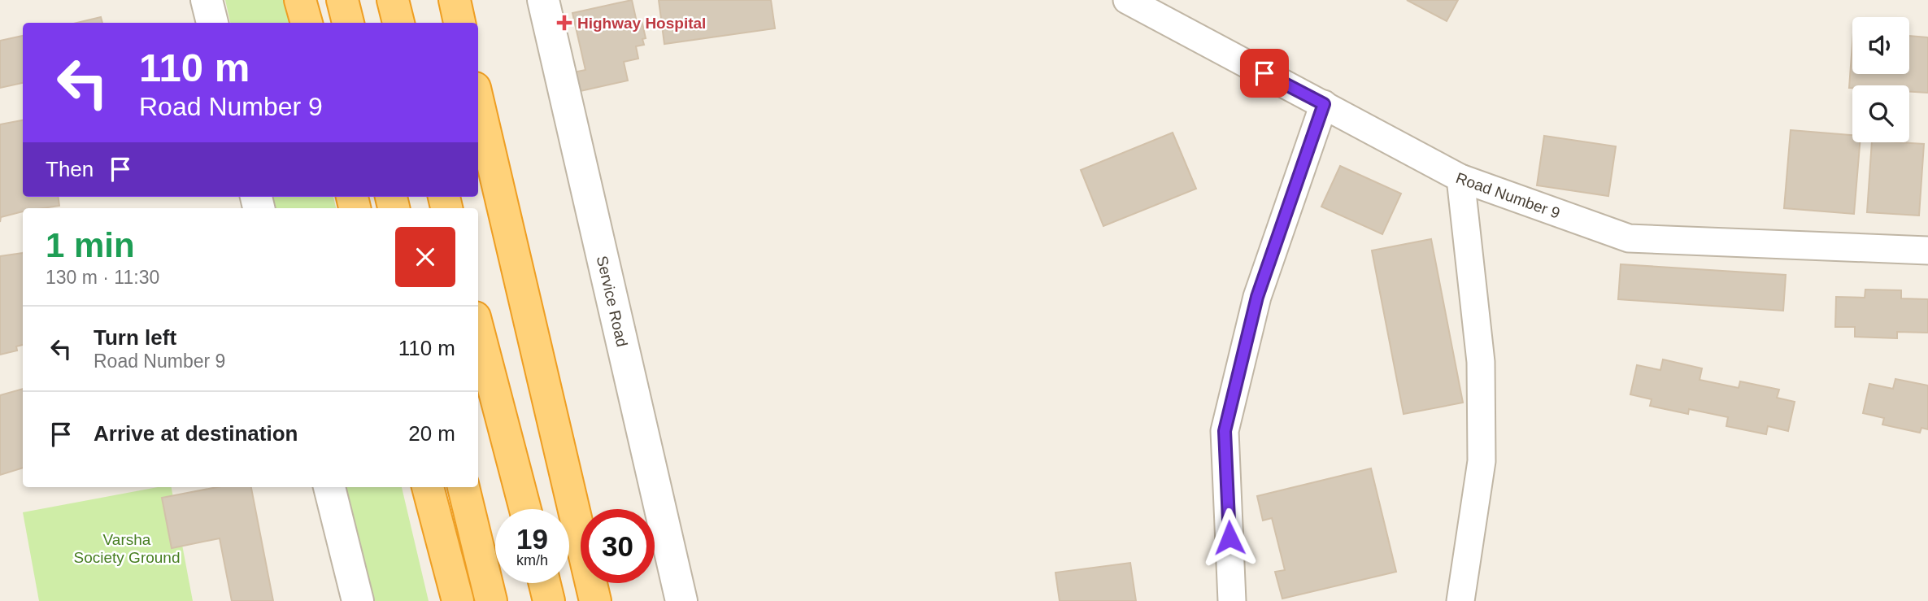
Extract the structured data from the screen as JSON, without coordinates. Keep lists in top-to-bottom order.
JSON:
{
  "streets": {
    "street": ["Road Number 9", "Service Road"]
  },
  "parks": ["Varsha Society Ground"],
  "places": {
    "health": ["Highway Hospital"]
  },
  "page": {
    "turn": ["110 m", "Road Number 9"],
    "then": "Then",
    "heading": ["1 min", "130 m · 11:30"],
    "list": [
      {
        "name": "Turn left",
        "note": "Road Number 9",
        "value": "110 m"
      },
      {
        "name": "Arrive at destination",
        "value": "20 m"
      }
    ],
    "speed": "19 km/h",
    "limit": "30"
  }
}
